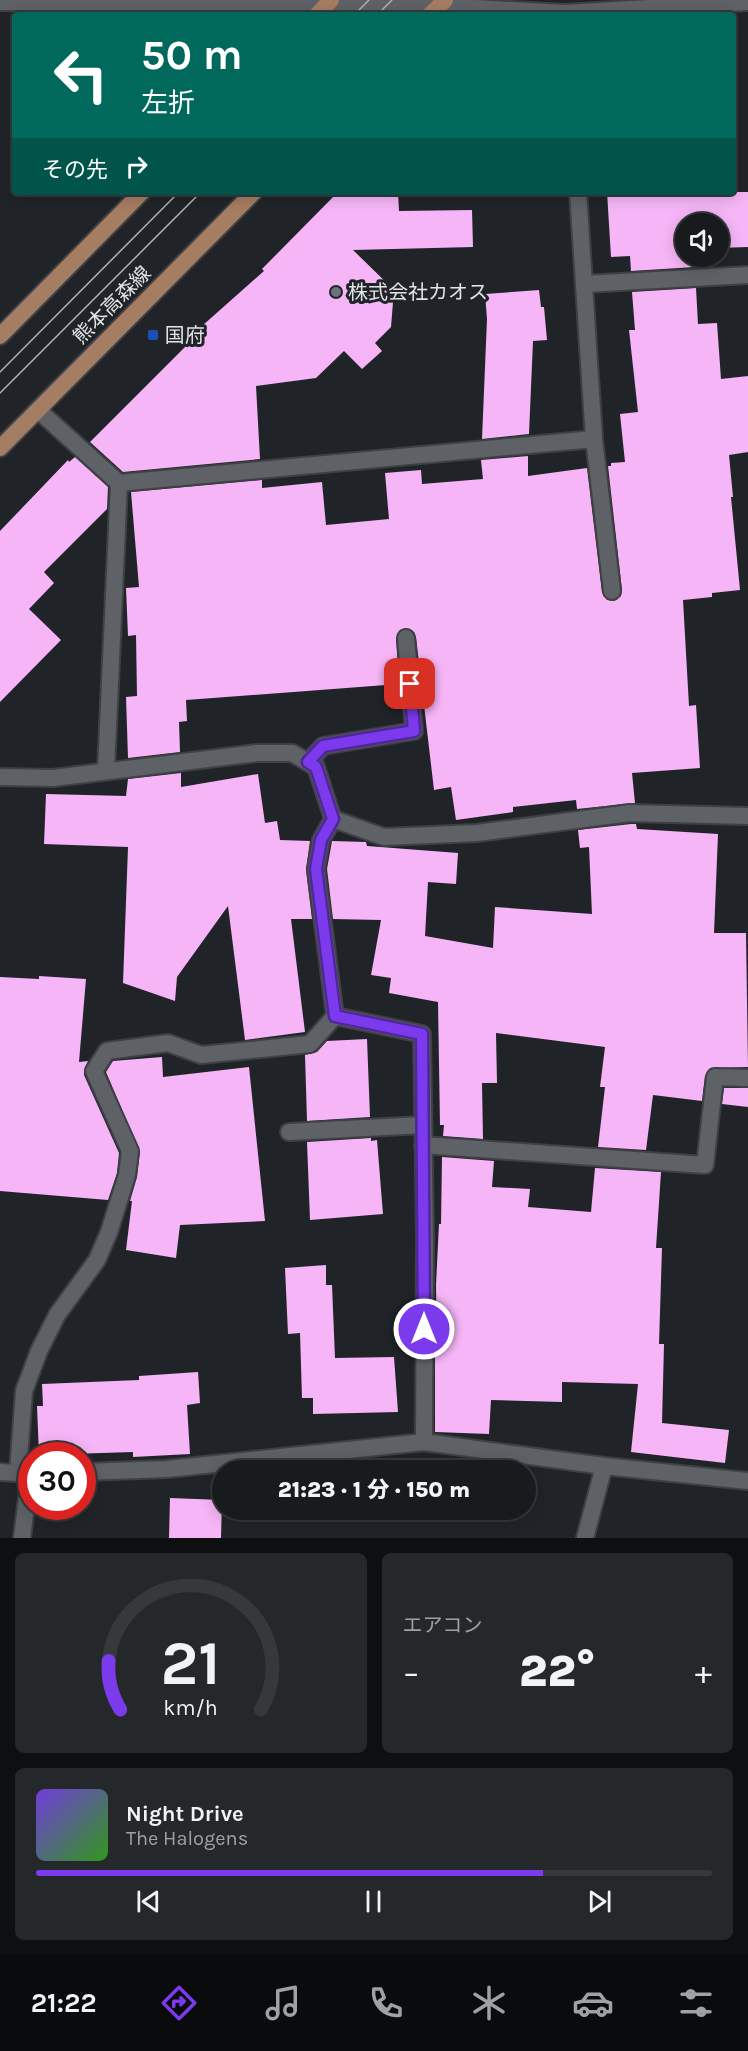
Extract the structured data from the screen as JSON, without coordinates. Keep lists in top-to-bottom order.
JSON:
{
  "streets": {
    "main road": ["熊本高森線"]
  },
  "places": {
    "other": ["株式会社カオス"],
    "transit": ["国府"]
  },
  "page": {
    "turn": ["50 m", "左折"],
    "then": "その先",
    "limit": "30",
    "trip": "21:23 · 1 分 · 150 m",
    "tile": "エアコン",
    "heat": ["−", "22°", "+"],
    "song": ["Night Drive", "The Halogens"],
    "tabs": "21:22",
    "gauge": ["21", "km/h"]
  }
}
